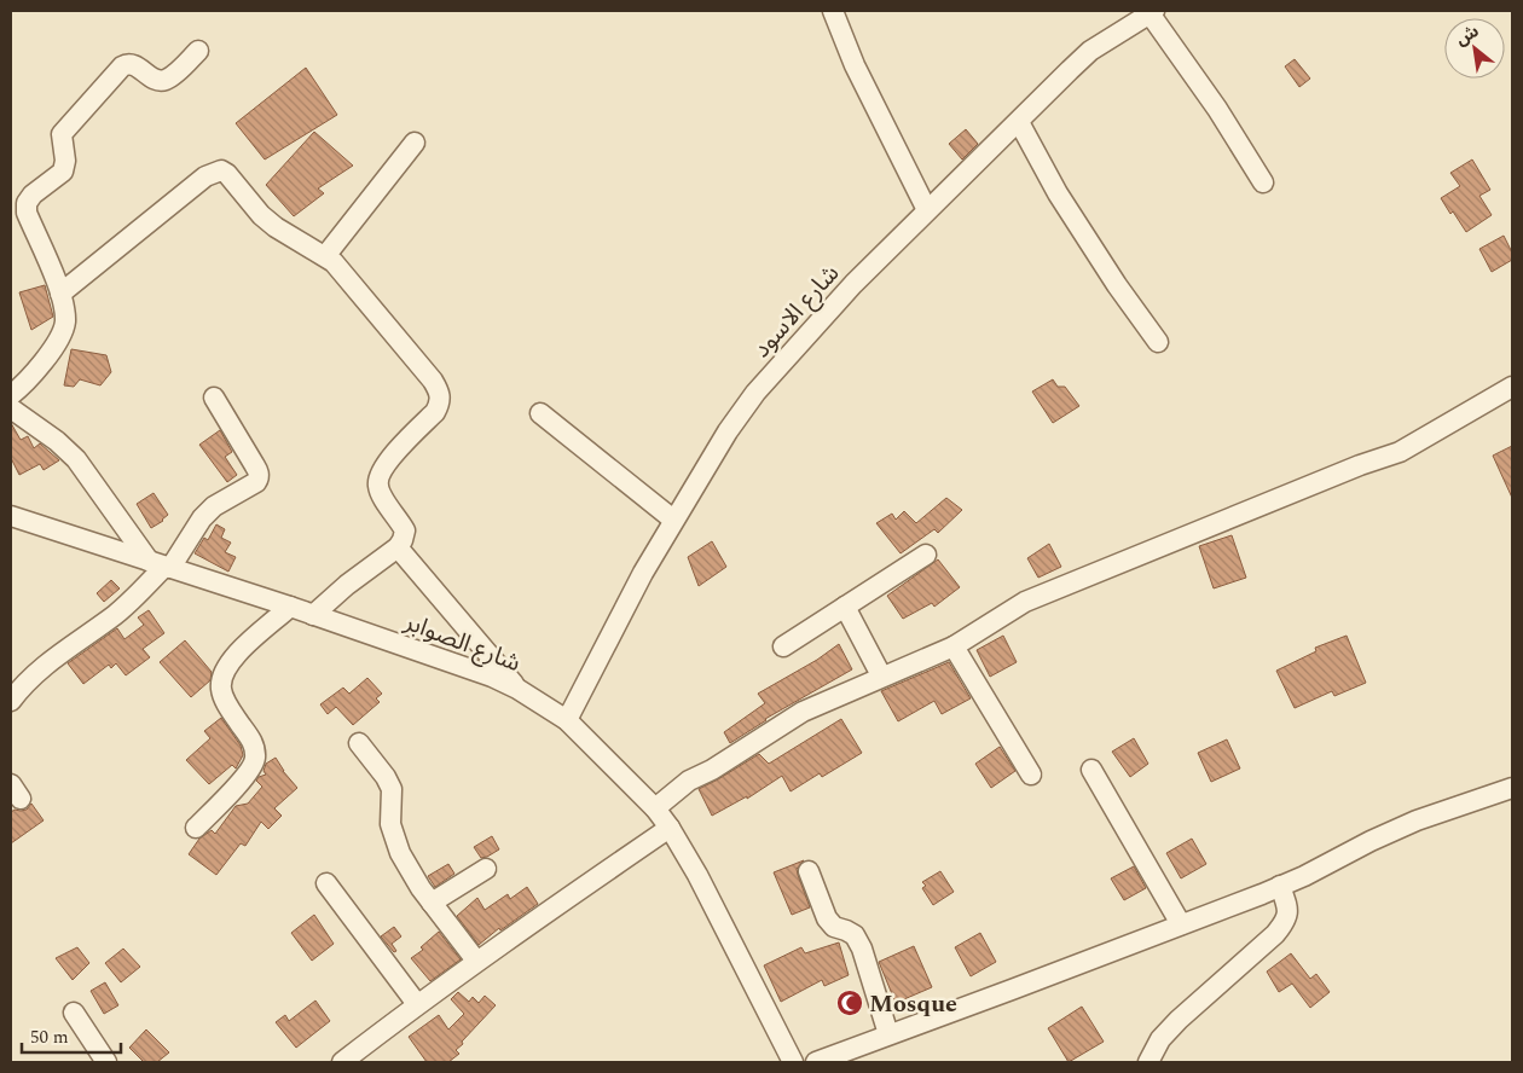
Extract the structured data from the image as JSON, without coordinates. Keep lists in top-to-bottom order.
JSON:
{
  "streets": {
    "street": ["شارع الاسود", "شارع الصوابر"]
  },
  "crossings": [
    ["شارع الاسود", "شارع الصوابر"]
  ],
  "places": {
    "mosque": ["Mosque"]
  },
  "scale_bar": "50 m",
  "north": "top left"
}
